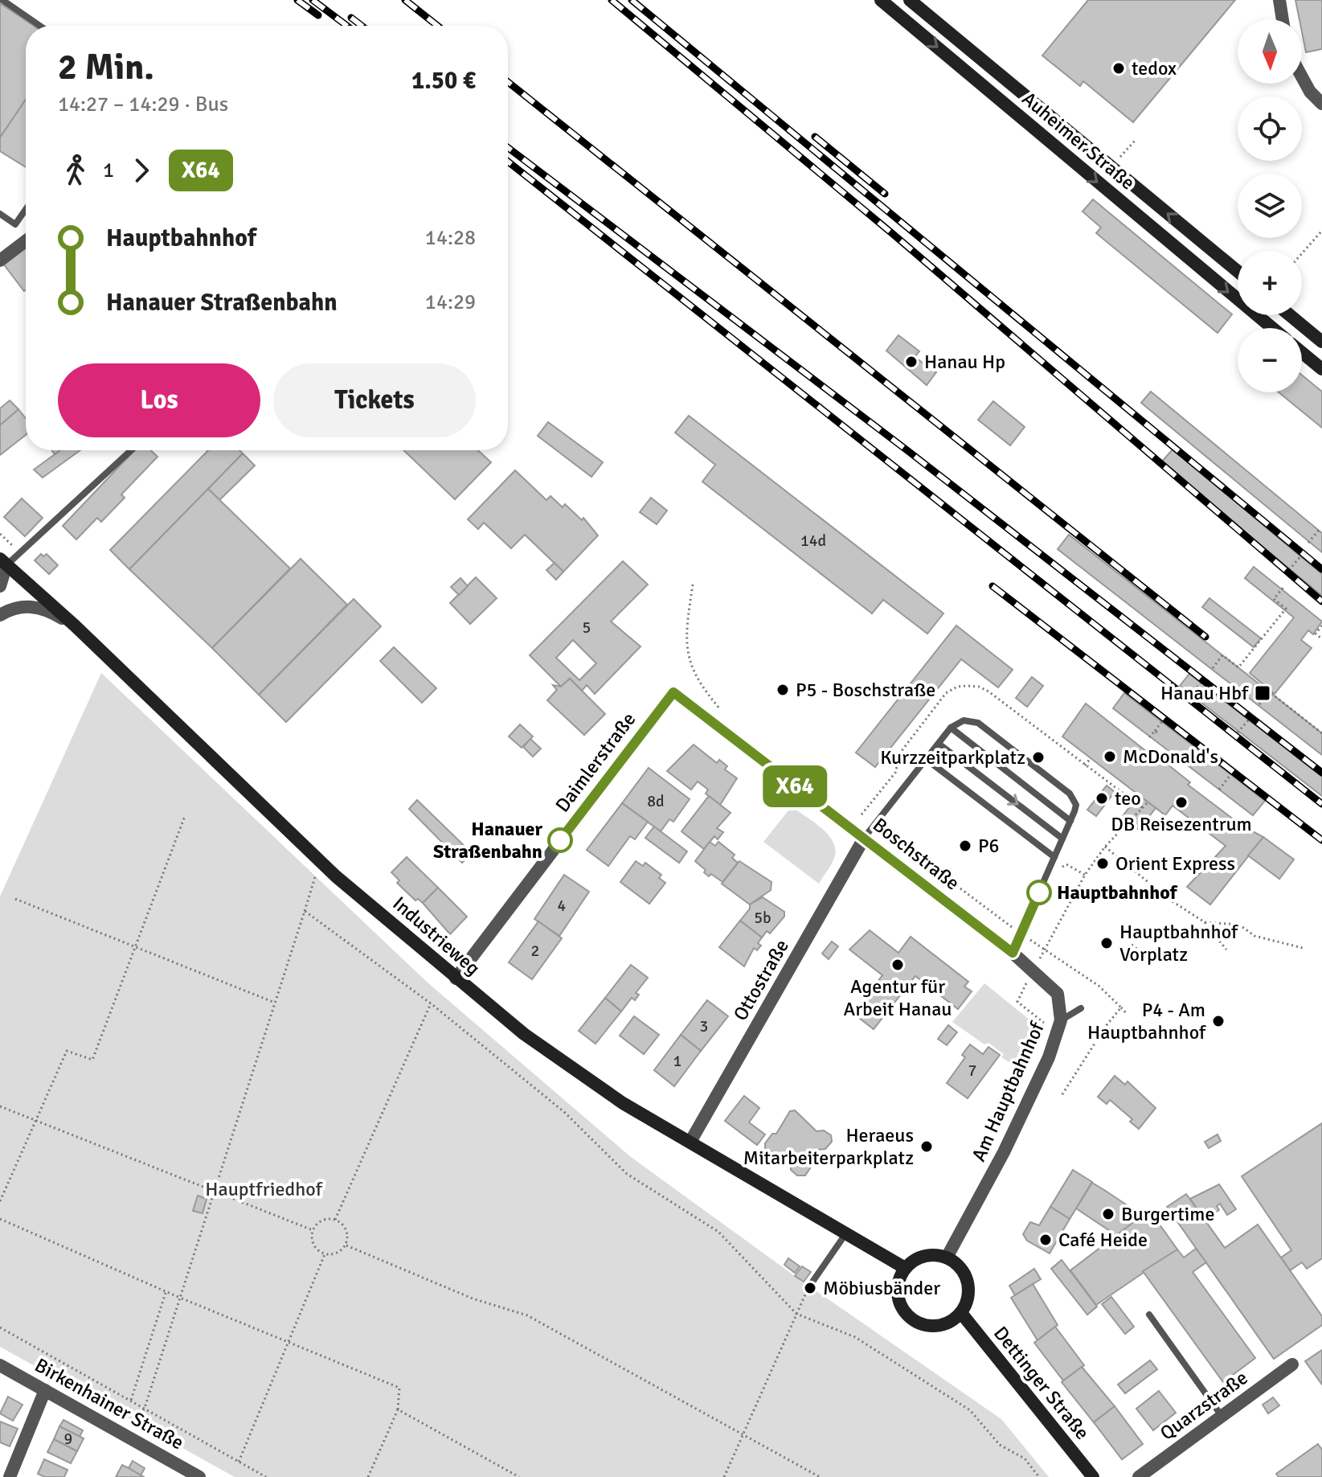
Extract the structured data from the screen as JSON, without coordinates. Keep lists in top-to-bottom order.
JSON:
{
  "streets": {
    "street": [
      "Auheimer Straße",
      "Daimlerstraße",
      "Boschstraße",
      "Industrieweg",
      "Ottostraße",
      "Am Hauptbahnhof",
      "Dettinger Straße",
      "Birkenhainer Straße",
      "Quarzstraße"
    ]
  },
  "crossings": [
    ["Daimlerstraße", "Boschstraße"],
    ["Daimlerstraße", "Industrieweg"],
    ["Boschstraße", "Ottostraße"],
    ["Boschstraße", "Am Hauptbahnhof"],
    ["Industrieweg", "Ottostraße"],
    ["Industrieweg", "Am Hauptbahnhof"],
    ["Industrieweg", "Dettinger Straße"],
    ["Am Hauptbahnhof", "Dettinger Straße"]
  ],
  "parks": ["Hauptfriedhof"],
  "places": {
    "other": [
      "tedox",
      "Hanau Hp",
      "P5 - Boschstraße",
      "McDonald's",
      "Kurzzeitparkplatz",
      "teo",
      "DB Reisezentrum",
      "Hanauer Straßenbahn",
      "P6",
      "Orient Express",
      "Hauptbahnhof",
      "Hauptbahnhof Vorplatz",
      "Agentur für Arbeit Hanau",
      "P4 - Am Hauptbahnhof",
      "Heraeus Mitarbeiterparkplatz",
      "Burgertime",
      "Café Heide",
      "Möbiusbänder"
    ],
    "transit": ["Hanau Hbf"]
  },
  "lines": ["bus line X64"],
  "house_numbers": [
    "14d",
    "5",
    "8d",
    "4",
    "5b",
    "2",
    "3",
    "1",
    "7",
    "9"
  ],
  "north": "bottom",
  "page": {
    "on_map": "X64",
    "map_buttons": ["+", "−"],
    "heading": ["2 Min.", "14:27 – 14:29 · Bus", "1.50 €"],
    "legs": ["1", "X64"],
    "list": [
      {
        "name": "Hauptbahnhof",
        "value": "14:28"
      },
      {
        "name": "Hanauer Straßenbahn",
        "value": "14:29"
      }
    ],
    "buttons": ["Los", "Tickets"]
  }
}
